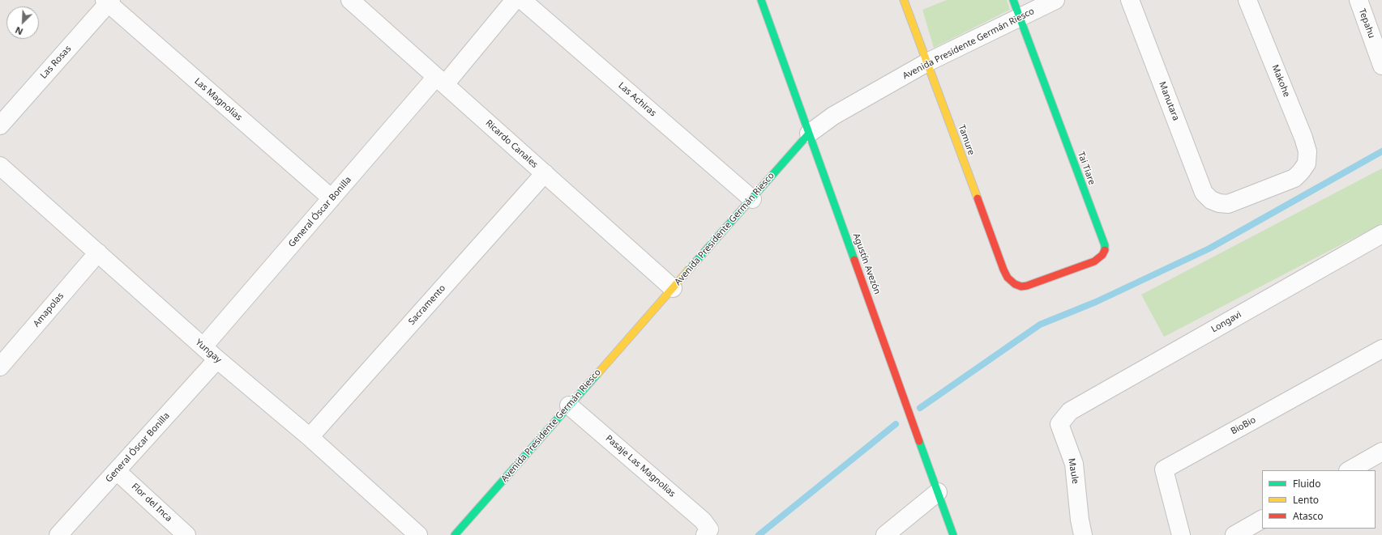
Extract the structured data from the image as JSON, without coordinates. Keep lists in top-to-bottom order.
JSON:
{
  "streets": {
    "street": [
      "Tepahu",
      "Avenida Presidente Germán Riesco",
      "Las Rosas",
      "Makohe",
      "Las Magnolias",
      "Las Achiras",
      "Manutara",
      "Tamure",
      "Ricardo Canales",
      "Tai Tiare",
      "General Óscar Bonilla",
      "Agustín Avezón",
      "Sacramento",
      "Amapolas",
      "Longavi",
      "Yungay",
      "BioBio",
      "Pasaje Las Magnolias",
      "Maule",
      "Flor del Inca"
    ]
  },
  "crossings": [
    ["Avenida Presidente Germán Riesco", "Las Achiras"],
    ["Avenida Presidente Germán Riesco", "Tamure"],
    ["Avenida Presidente Germán Riesco", "Ricardo Canales"],
    ["Avenida Presidente Germán Riesco", "Tai Tiare"],
    ["Avenida Presidente Germán Riesco", "Agustín Avezón"],
    ["Avenida Presidente Germán Riesco", "Pasaje Las Magnolias"],
    ["Las Rosas", "Las Magnolias"],
    ["Makohe", "Manutara"],
    ["Las Magnolias", "General Óscar Bonilla"],
    ["Tamure", "Tai Tiare"],
    ["Ricardo Canales", "General Óscar Bonilla"],
    ["Ricardo Canales", "Sacramento"],
    ["General Óscar Bonilla", "Yungay"],
    ["General Óscar Bonilla", "Flor del Inca"],
    ["Sacramento", "Yungay"],
    ["Amapolas", "Yungay"],
    ["Longavi", "Maule"]
  ],
  "legend": ["Fluido", "Lento", "Atasco"],
  "north": "bottom left"
}
